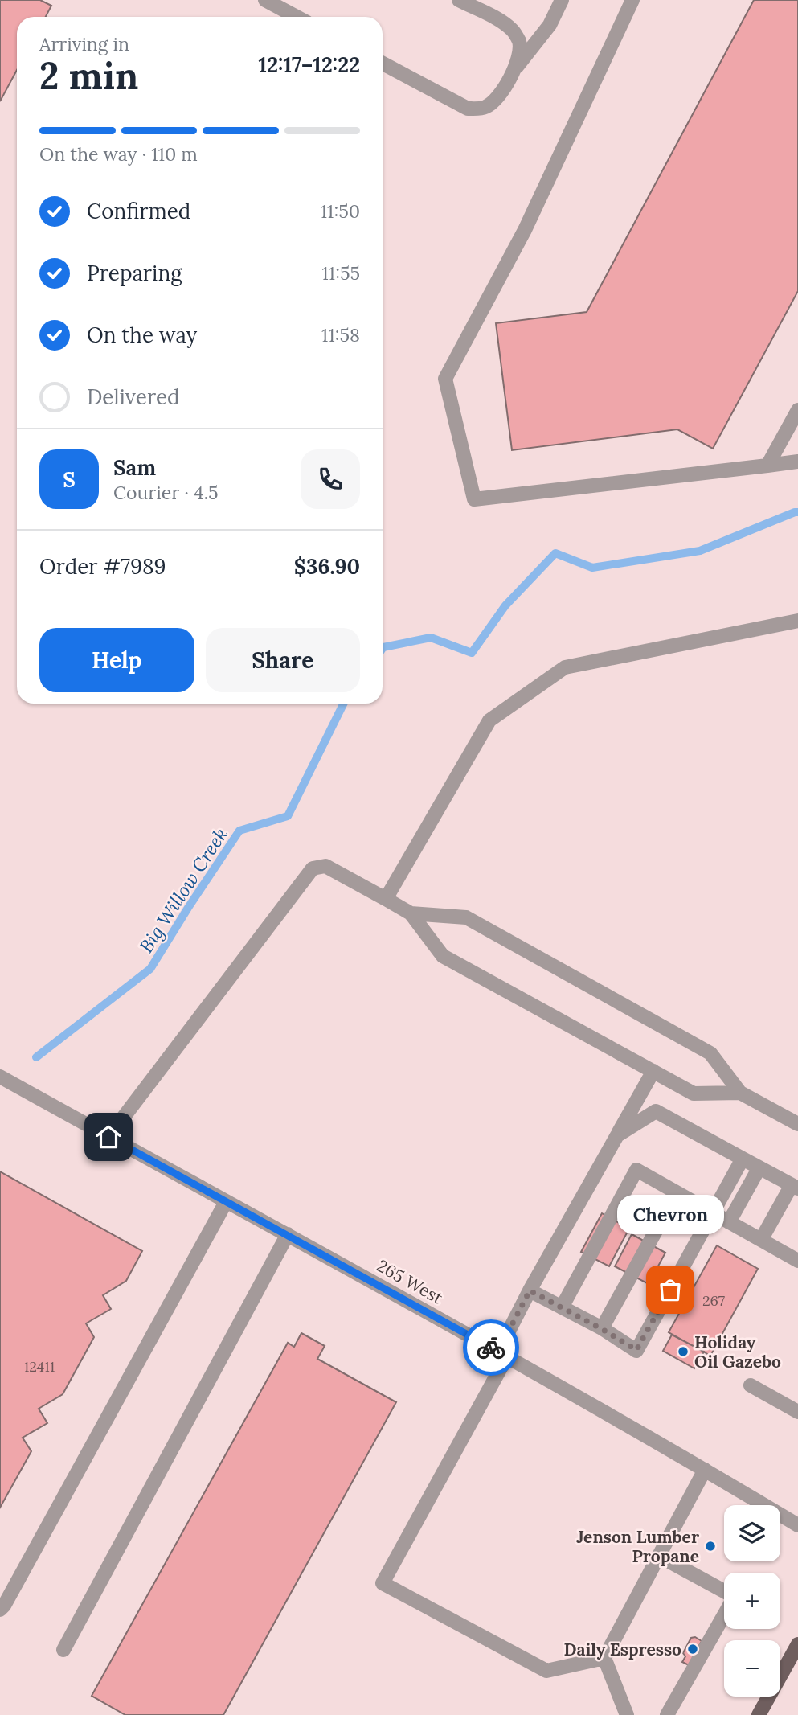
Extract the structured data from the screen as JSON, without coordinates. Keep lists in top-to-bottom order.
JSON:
{
  "streets": {
    "street": ["265 West"]
  },
  "water": ["Big Willow Creek"],
  "places": [
    "Chevron",
    "Holiday Oil Gazebo",
    "Jenson Lumber Propane",
    "Daily Espresso"
  ],
  "house_numbers": ["267", "12411"],
  "page": {
    "heading": ["2 min", "Arriving in", "12:17–12:22"],
    "panel": [
      "Sam",
      "Courier · 4.5",
      "Order #7989",
      "$36.90"
    ],
    "bar": "On the way · 110 m",
    "list": [
      ["Confirmed", "11:50"],
      ["Preparing", "11:55"],
      ["On the way", "11:58"],
      "Delivered"
    ],
    "round": "S",
    "buttons": ["Help", "Share"],
    "bubble": "Chevron",
    "map_buttons": ["+", "−"]
  }
}
